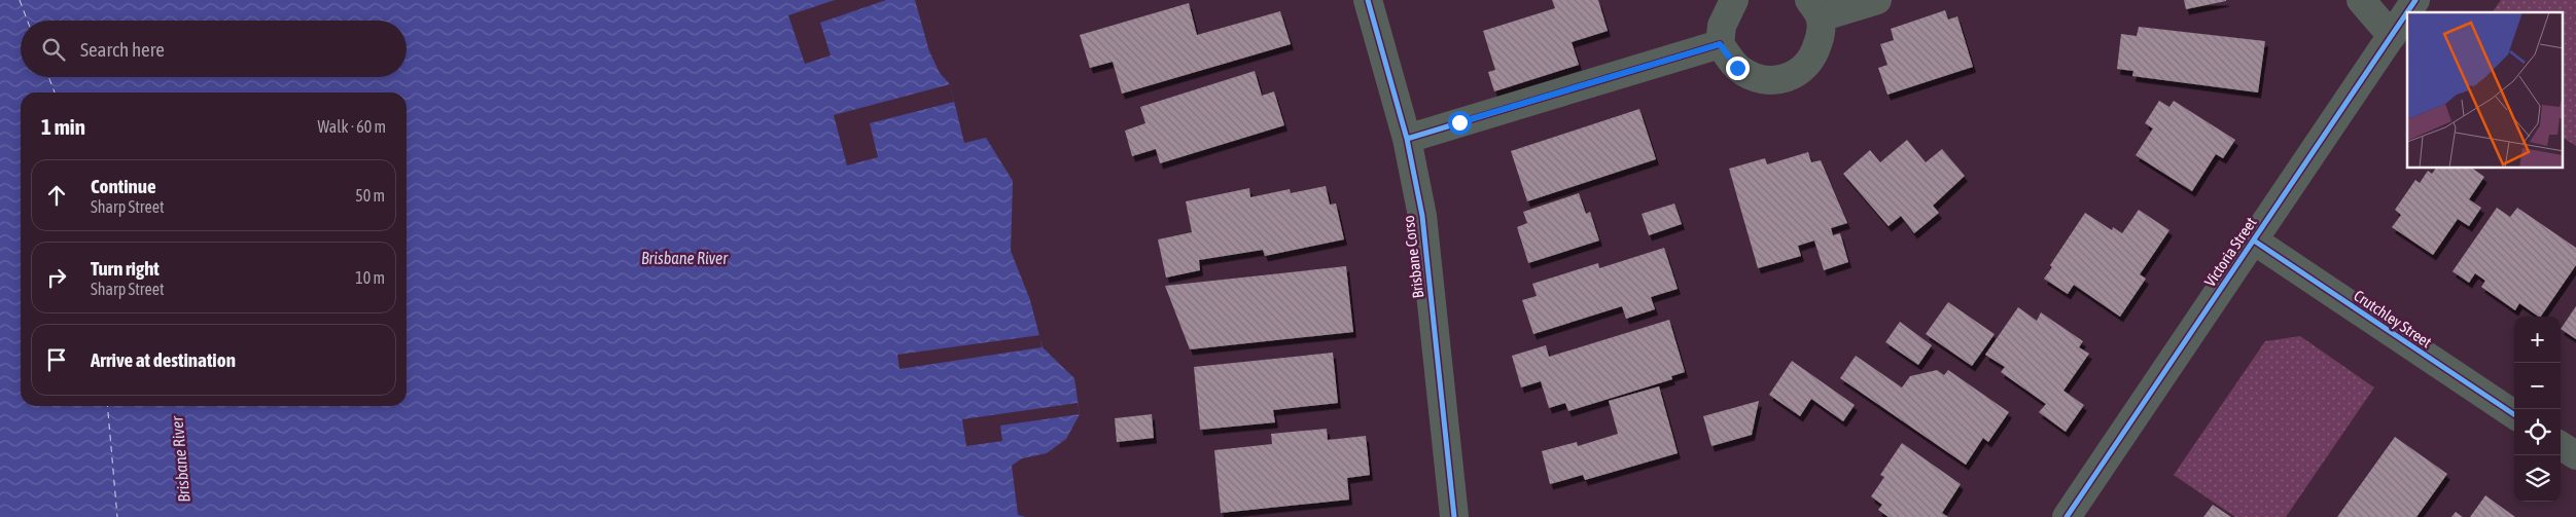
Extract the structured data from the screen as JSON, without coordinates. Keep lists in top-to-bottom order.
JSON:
{
  "streets": {
    "street": ["Victoria Street", "Brisbane Corso", "Crutchley Street"]
  },
  "crossings": [
    ["Victoria Street", "Crutchley Street"]
  ],
  "water": ["Brisbane River"],
  "page": {
    "search": "Search here",
    "heading": ["1 min", "Walk · 60 m"],
    "list": [
      ["Continue", "Sharp Street", "50 m"],
      ["Turn right", "Sharp Street", "10 m"],
      "Arrive at destination"
    ],
    "map_buttons": ["+", "−"]
  }
}
